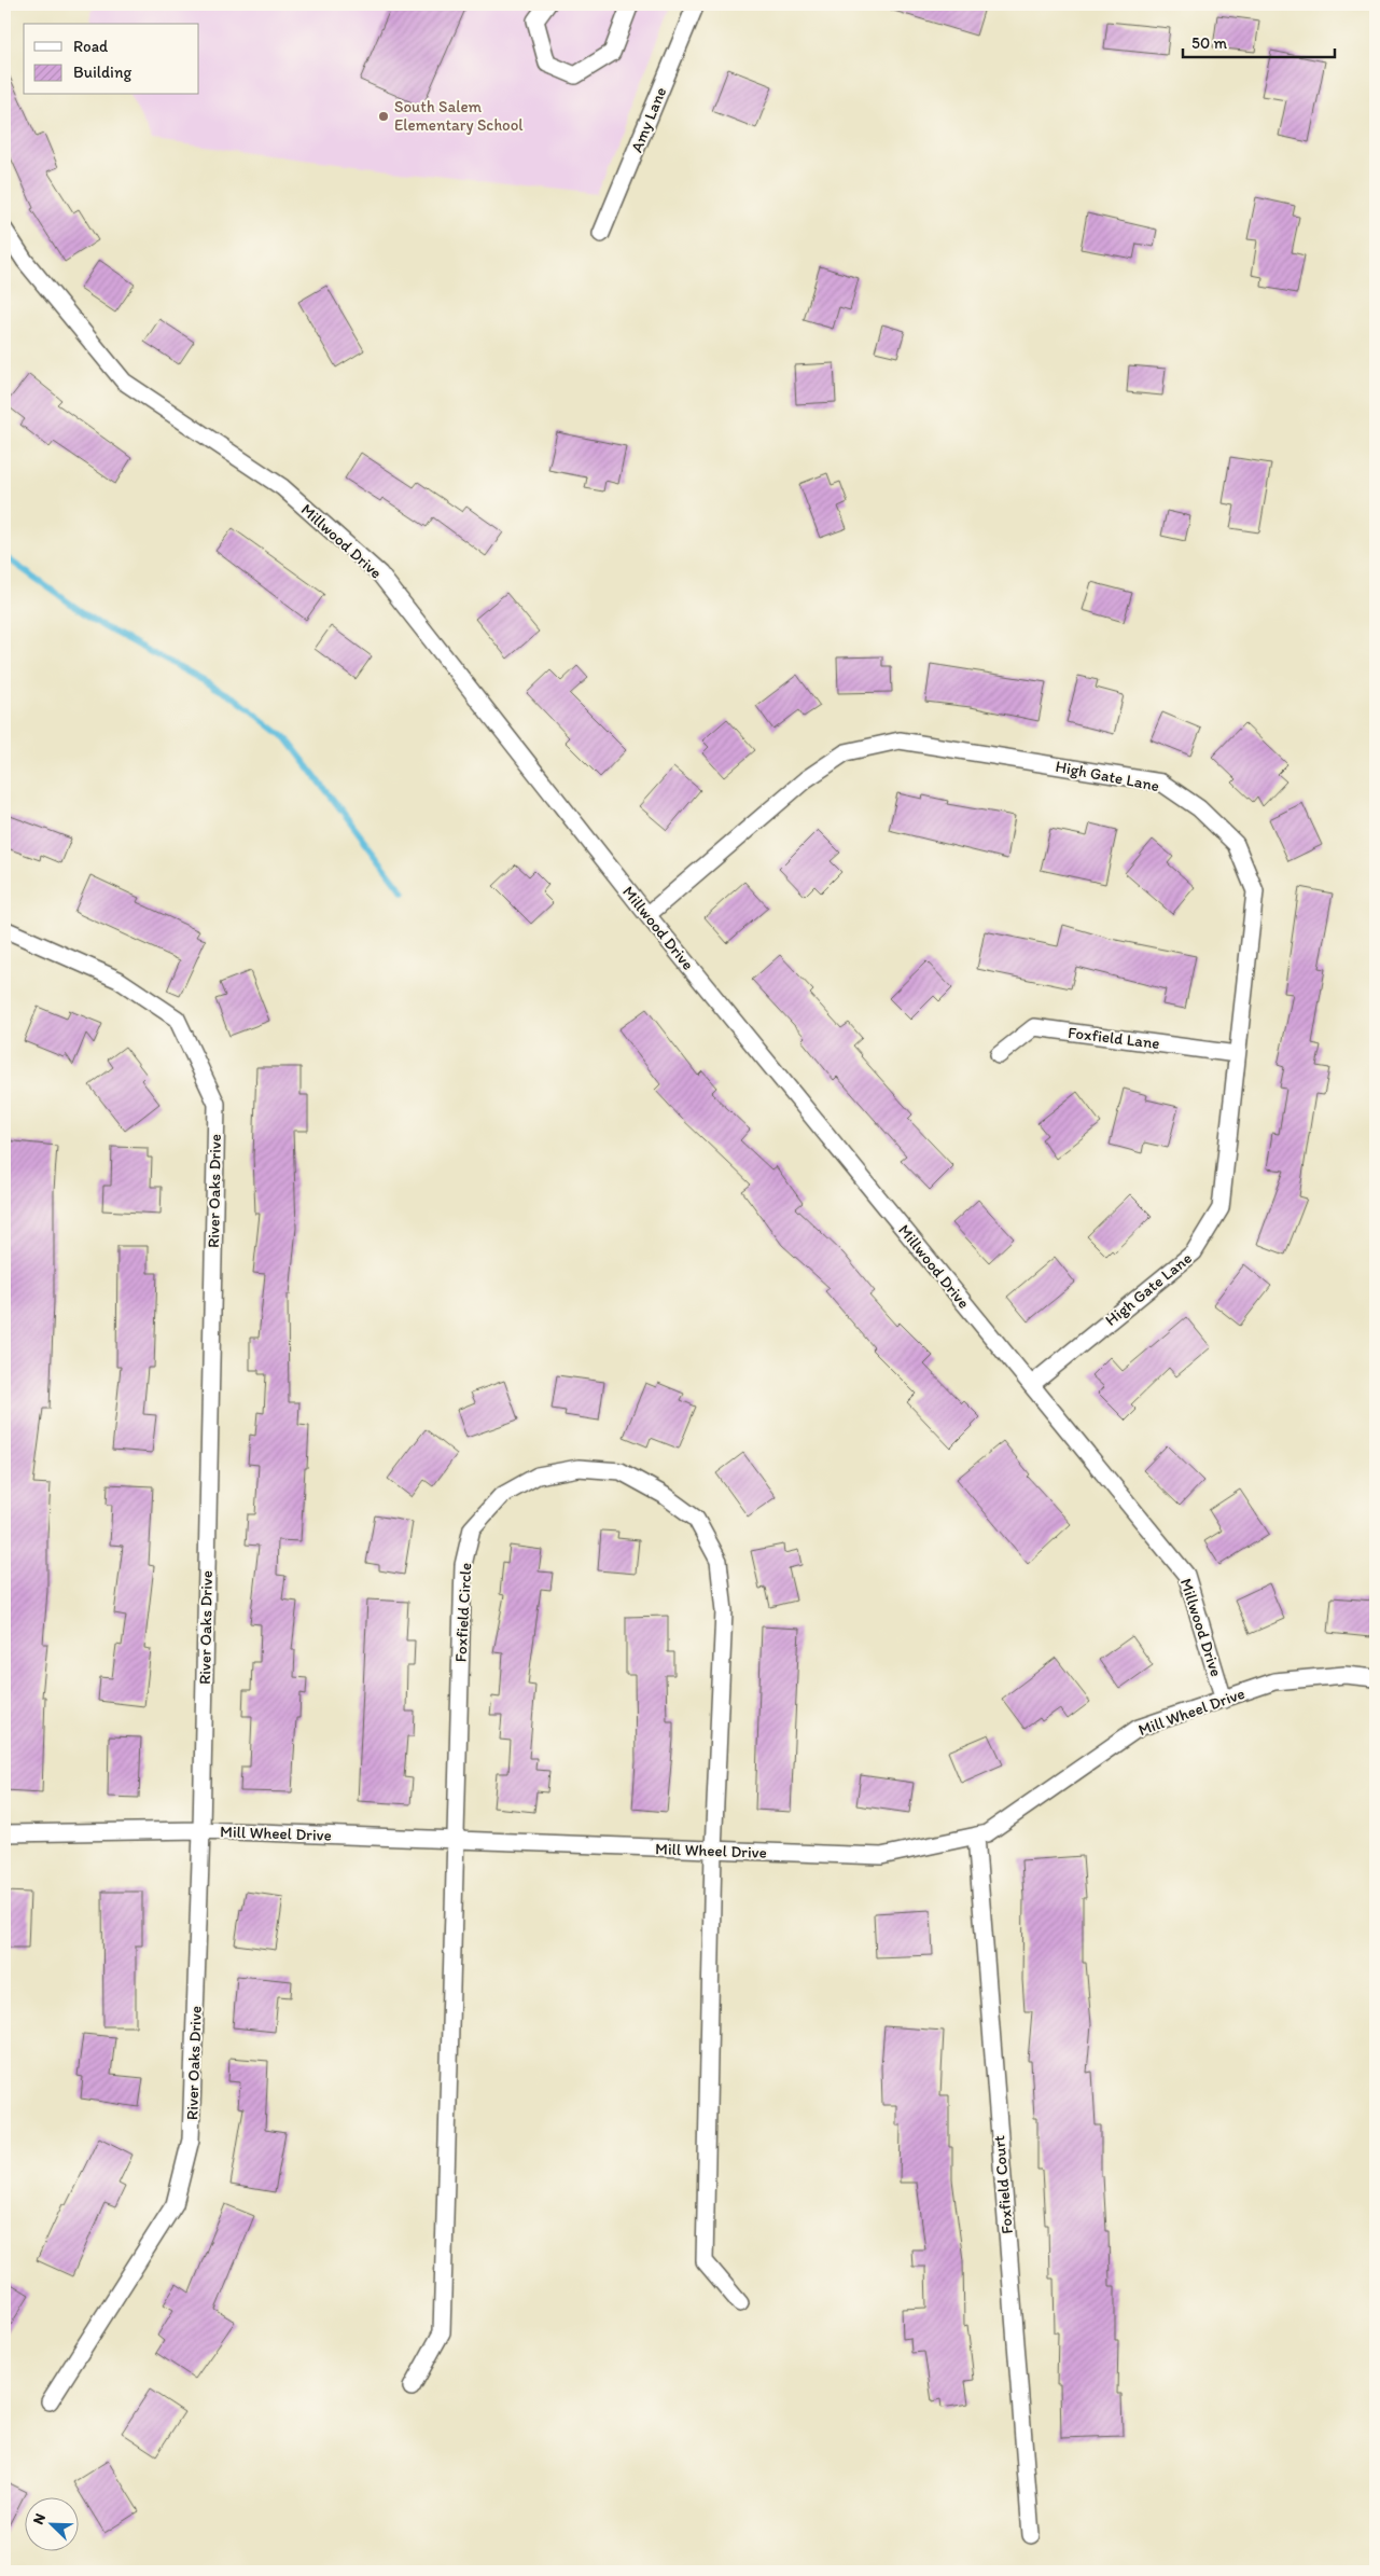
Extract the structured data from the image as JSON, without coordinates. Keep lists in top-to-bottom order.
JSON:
{
  "streets": {
    "street": [
      "Amy Lane",
      "Millwood Drive",
      "High Gate Lane",
      "Foxfield Lane",
      "River Oaks Drive",
      "Foxfield Circle",
      "Mill Wheel Drive",
      "Foxfield Court"
    ]
  },
  "crossings": [
    ["Millwood Drive", "High Gate Lane"],
    ["Millwood Drive", "Mill Wheel Drive"],
    ["High Gate Lane", "Foxfield Lane"],
    ["River Oaks Drive", "Mill Wheel Drive"],
    ["Foxfield Circle", "Mill Wheel Drive"],
    ["Mill Wheel Drive", "Foxfield Court"]
  ],
  "places": ["South Salem Elementary School"],
  "legend": ["Road", "Building"],
  "scale_bar": "50 m",
  "north": "top left"
}
